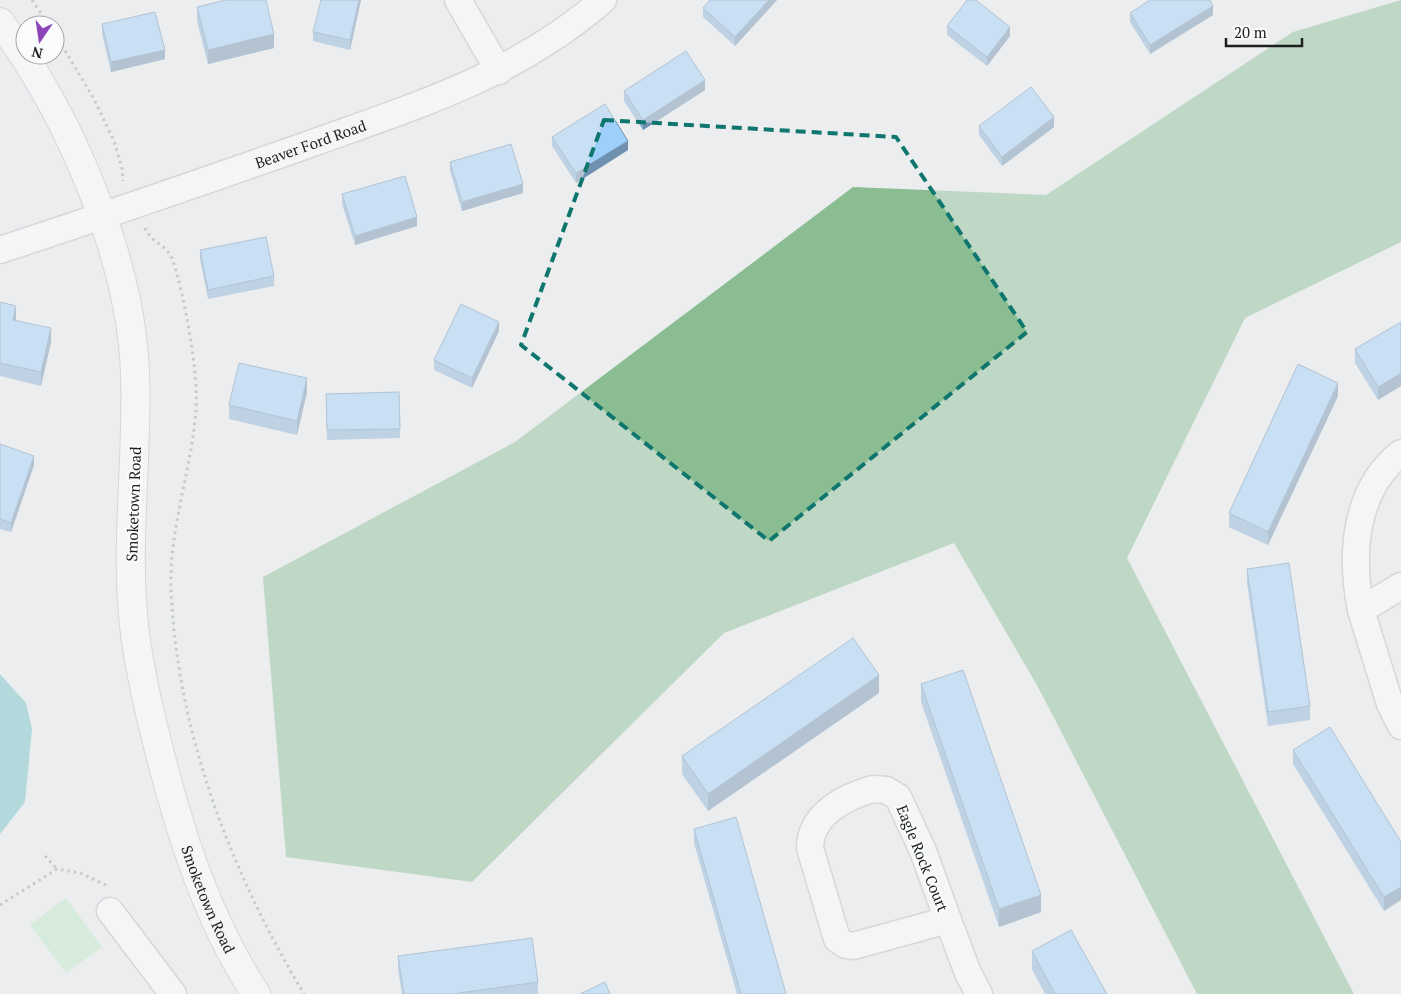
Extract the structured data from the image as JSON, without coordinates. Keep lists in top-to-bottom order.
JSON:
{
  "streets": {
    "main road": ["Smoketown Road"],
    "street": ["Beaver Ford Road", "Eagle Rock Court"]
  },
  "crossings": [
    ["Beaver Ford Road", "Smoketown Road"]
  ],
  "scale_bar": "20 m",
  "north": "bottom"
}
